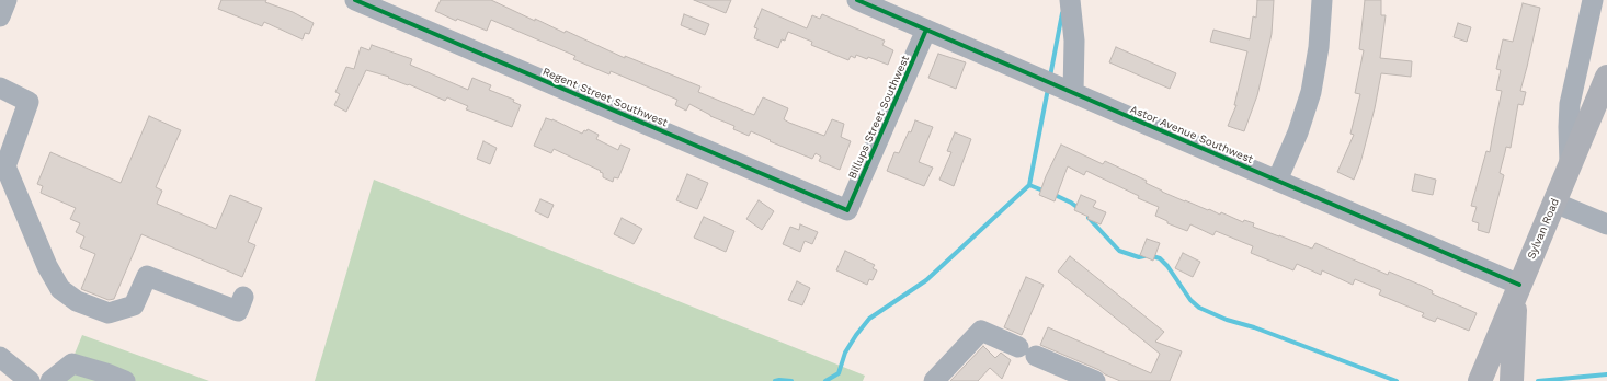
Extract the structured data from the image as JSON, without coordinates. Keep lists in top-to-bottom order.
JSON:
{
  "streets": {
    "main road": ["Sylvan Road"],
    "street": ["Regent Street Southwest", "Billups Street Southwest", "Astor Avenue Southwest"]
  },
  "crossings": [
    ["Regent Street Southwest", "Billups Street Southwest"],
    ["Billups Street Southwest", "Astor Avenue Southwest"],
    ["Astor Avenue Southwest", "Sylvan Road"]
  ]
}
